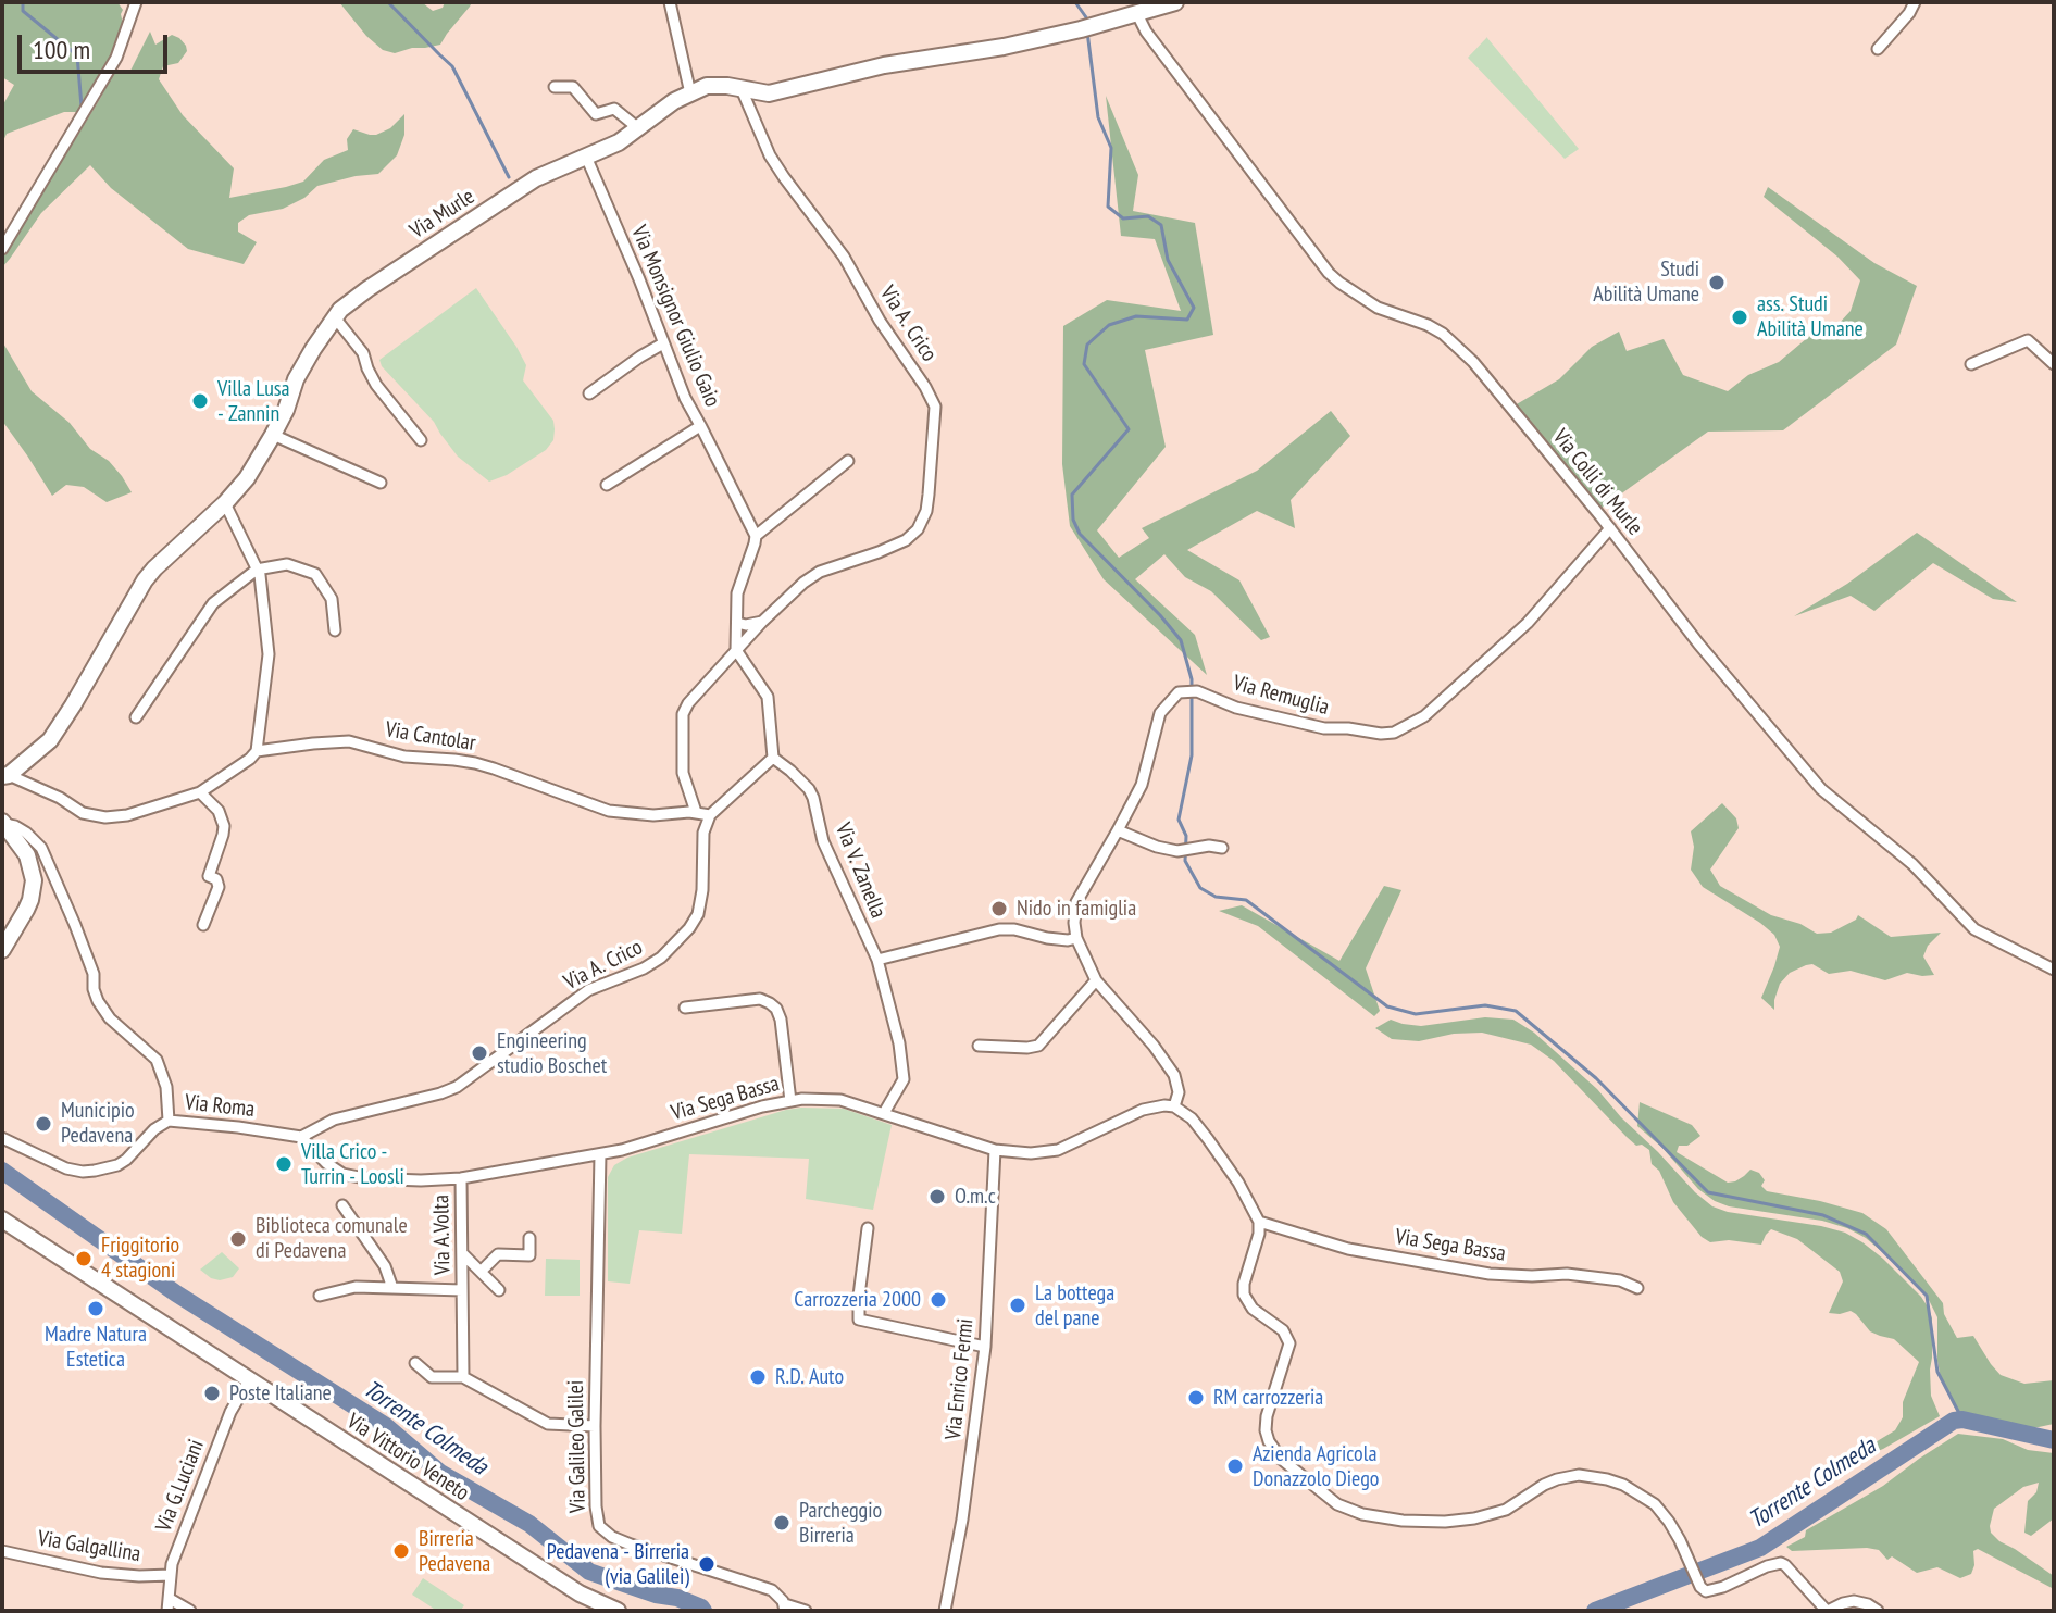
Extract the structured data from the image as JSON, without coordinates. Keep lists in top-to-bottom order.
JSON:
{
  "streets": {
    "main road": ["Via Murle", "Via Vittorio Veneto"],
    "street": [
      "Via Monsignor Giulio Gaio",
      "Via A. Crico",
      "Via Colli di Murle",
      "Via Remuglia",
      "Via Cantolar",
      "Via V. Zanella",
      "Via Sega Bassa",
      "Via Roma",
      "Via A.Volta",
      "Via Enrico Fermi",
      "Via Galileo Galilei",
      "Via G.Luciani",
      "Via Galgallina"
    ]
  },
  "crossings": [
    ["Via Murle", "Via Monsignor Giulio Gaio"],
    ["Via Murle", "Via A. Crico"],
    ["Via Murle", "Via Colli di Murle"],
    ["Via A. Crico", "Via Cantolar"],
    ["Via A. Crico", "Via Sega Bassa"],
    ["Via A. Crico", "Via Roma"],
    ["Via Colli di Murle", "Via Remuglia"],
    ["Via Remuglia", "Via Sega Bassa"],
    ["Via V. Zanella", "Via Sega Bassa"],
    ["Via Sega Bassa", "Via Roma"],
    ["Via Sega Bassa", "Via A.Volta"],
    ["Via Sega Bassa", "Via Enrico Fermi"],
    ["Via Sega Bassa", "Via Galileo Galilei"],
    ["Via Vittorio Veneto", "Via G.Luciani"],
    ["Via G.Luciani", "Via Galgallina"]
  ],
  "water": ["Torrente Colmeda"],
  "places": [
    "Studi Abilità Umane",
    "ass. Studi Abilità Umane",
    "Villa Lusa - Zannin",
    "Nido in famiglia",
    "Engineering studio Boschet",
    "Municipio Pedavena",
    "Villa Crico - Turrin - Loosli",
    "O.m.c",
    "Biblioteca comunale di Pedavena",
    "Friggitorio 4 stagioni",
    "Carrozzeria 2000",
    "La bottega del pane",
    "Madre Natura Estetica",
    "R.D. Auto",
    "Poste Italiane",
    "RM carrozzeria",
    "Azienda Agricola Donazzolo Diego",
    "Parcheggio Birreria",
    "Birreria Pedavena",
    "Pedavena - Birreria (via Galilei)"
  ],
  "scale_bar": "100 m"
}
